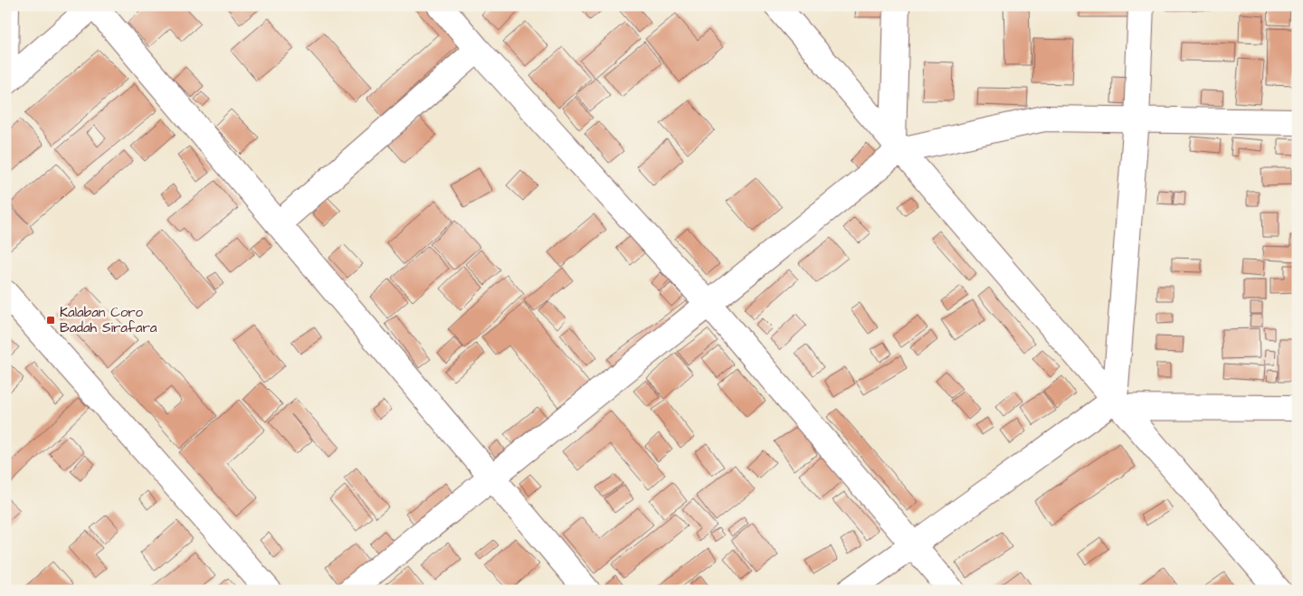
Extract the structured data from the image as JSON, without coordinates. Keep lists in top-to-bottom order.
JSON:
{
  "places": {
    "transit": ["Kalaban Coro Badah Sirafara"]
  }
}
